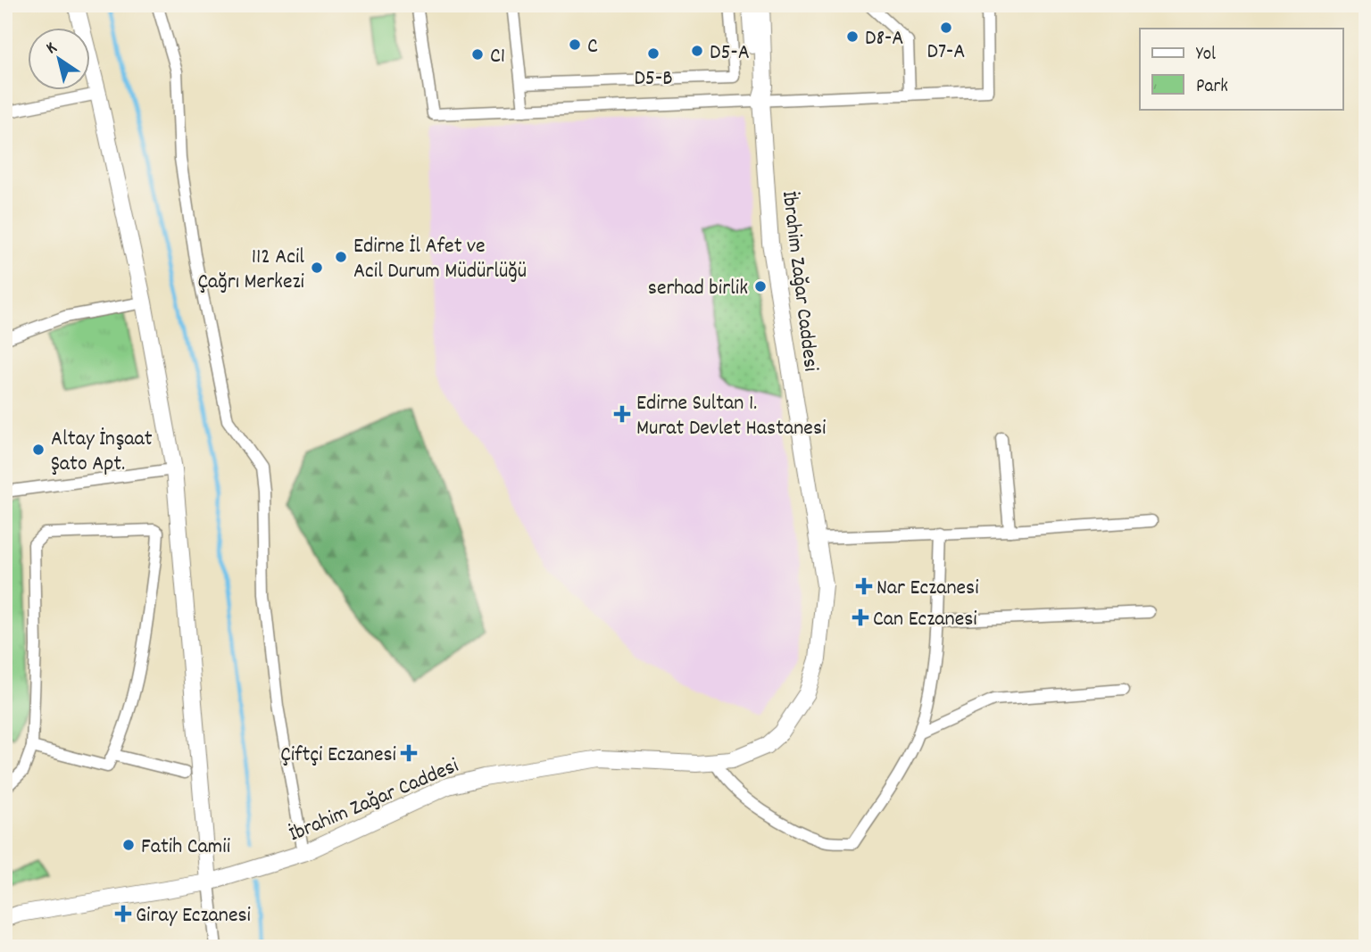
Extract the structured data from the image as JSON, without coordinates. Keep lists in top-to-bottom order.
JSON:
{
  "streets": {
    "main road": ["İbrahim Zağar Caddesi"]
  },
  "places": {
    "other": [
      "D7-A",
      "D8-A",
      "C",
      "D5-A",
      "D5-B",
      "C1",
      "Edirne İl Afet ve Acil Durum Müdürlüğü",
      "112 Acil Çağrı Merkezi",
      "serhad birlik",
      "Altay İnşaat Şato Apt.",
      "Fatih Camii"
    ],
    "health": [
      "Edirne Sultan 1. Murat Devlet Hastanesi",
      "Nar Eczanesi",
      "Can Eczanesi",
      "Çiftçi Eczanesi",
      "Giray Eczanesi"
    ]
  },
  "legend": ["Yol", "Park"],
  "north": "top left"
}
